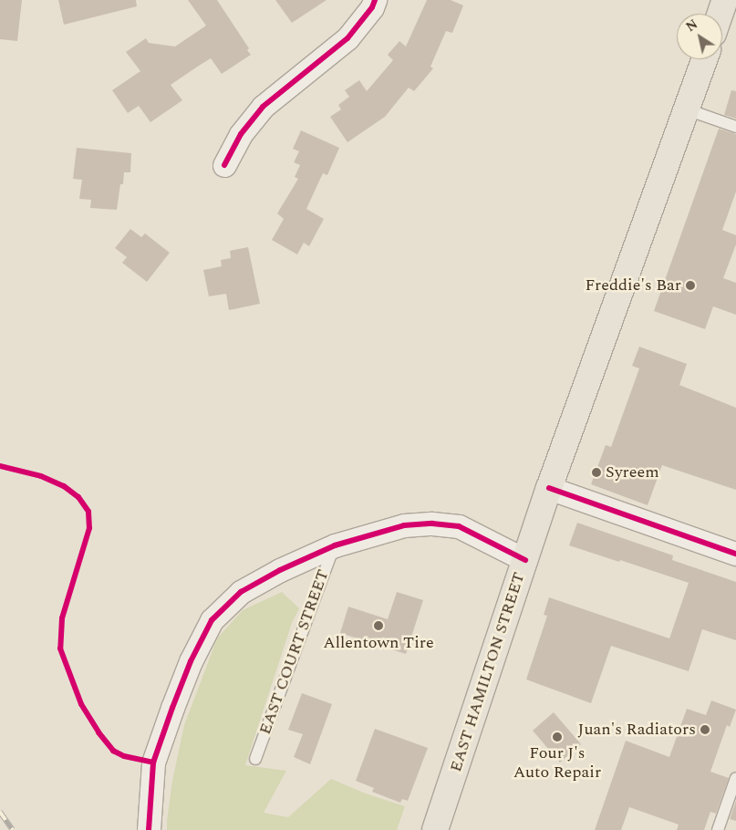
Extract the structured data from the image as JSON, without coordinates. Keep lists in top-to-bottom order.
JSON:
{
  "streets": {
    "main road": ["EAST HAMILTON STREET"],
    "lane": ["EAST COURT STREET"]
  },
  "places": [
    "Freddie's Bar",
    "Syreem",
    "Allentown Tire",
    "Juan's Radiators",
    "Four J's Auto Repair"
  ],
  "north": "top left"
}
